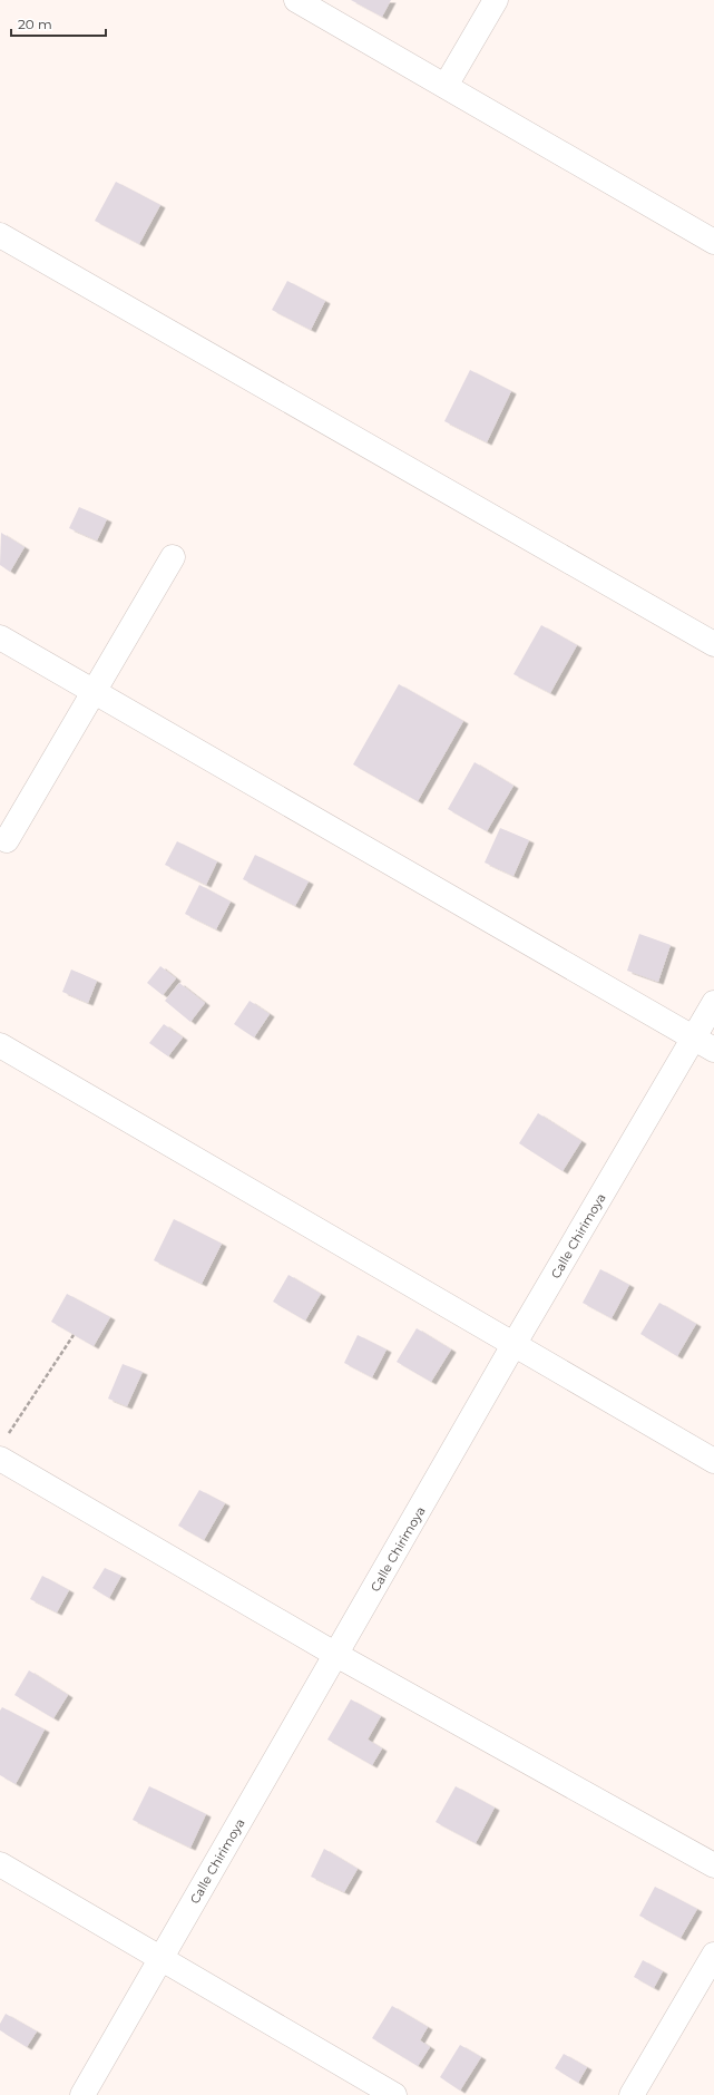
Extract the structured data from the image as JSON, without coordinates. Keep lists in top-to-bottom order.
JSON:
{
  "streets": {
    "street": ["Calle Chirimoya"]
  },
  "scale_bar": "20 m"
}
